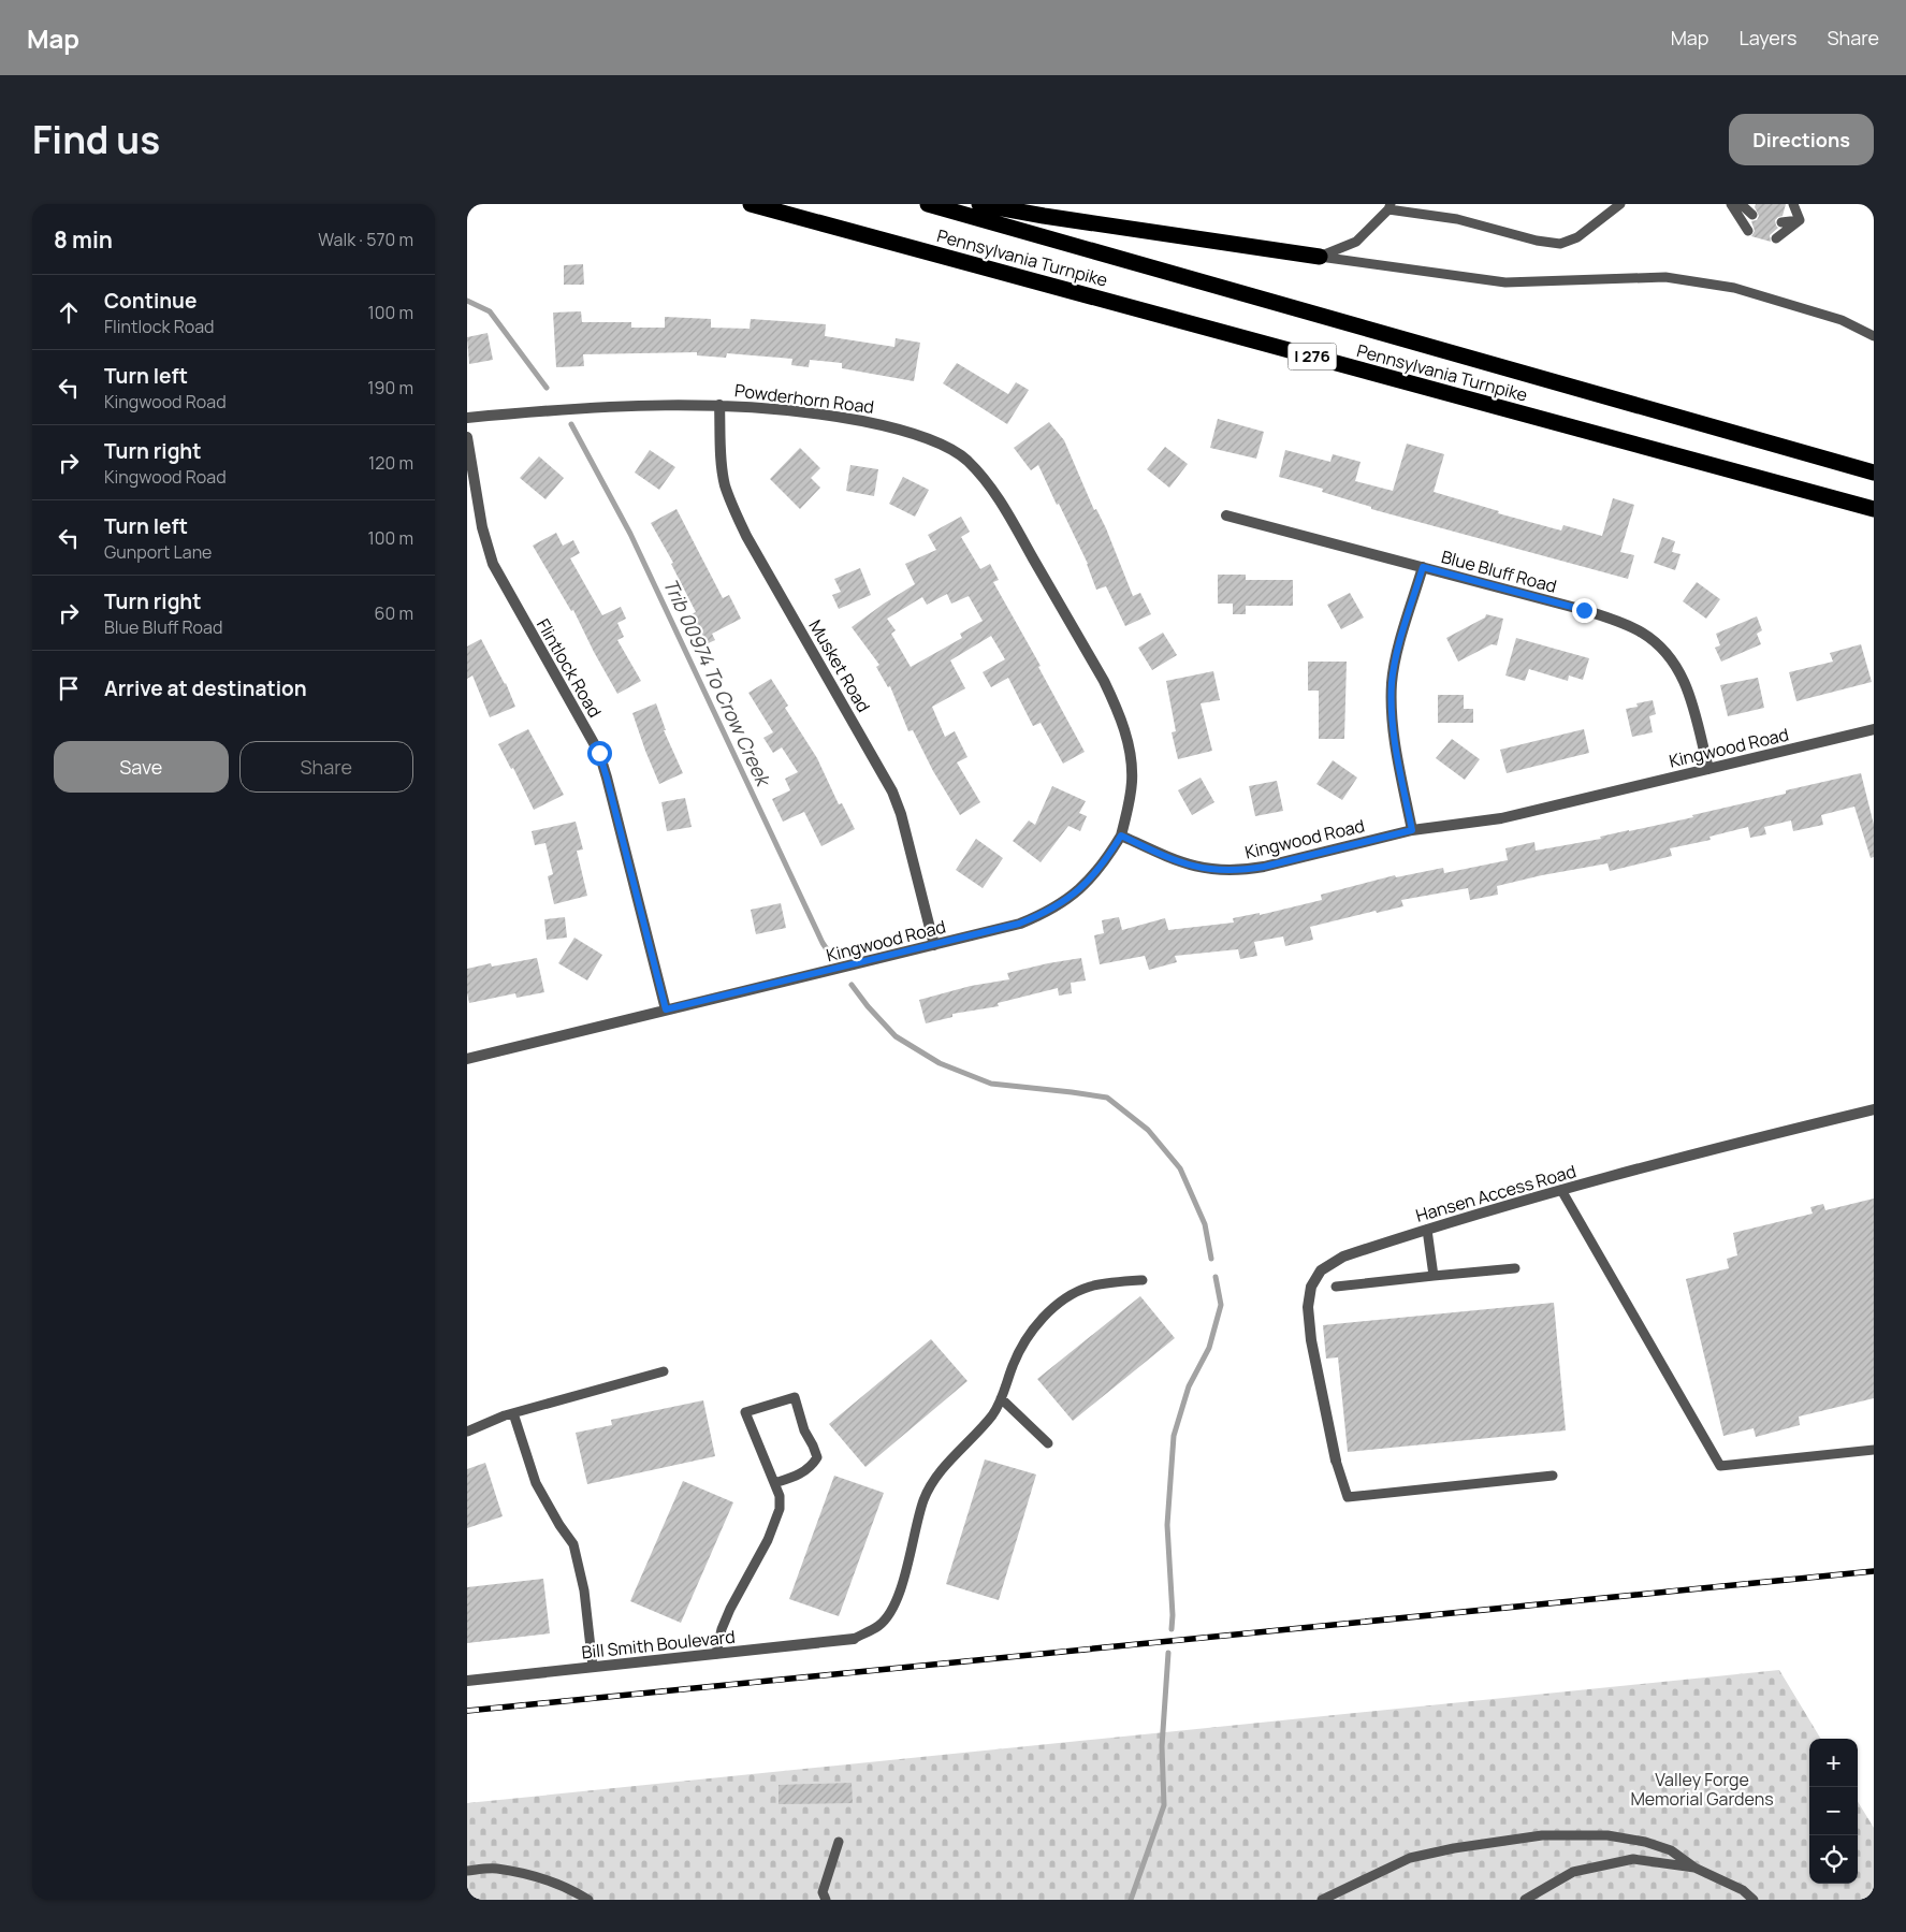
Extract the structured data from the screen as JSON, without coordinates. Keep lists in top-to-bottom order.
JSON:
{
  "streets": {
    "highway": ["Pennsylvania Turnpike", "I 276"],
    "street": [
      "Powderhorn Road",
      "Blue Bluff Road",
      "Musket Road",
      "Flintlock Road",
      "Kingwood Road",
      "Hansen Access Road",
      "Bill Smith Boulevard"
    ]
  },
  "crossings": [
    ["Powderhorn Road", "Musket Road"],
    ["Powderhorn Road", "Kingwood Road"],
    ["Blue Bluff Road", "Kingwood Road"],
    ["Musket Road", "Kingwood Road"],
    ["Flintlock Road", "Kingwood Road"]
  ],
  "water": ["Trib 00974 To Crow Creek"],
  "parks": ["Valley Forge Memorial Gardens"],
  "page": {
    "header": "Map",
    "nav": ["Map", "Layers", "Share"],
    "title": "Find us",
    "buttons": [
      "Directions",
      ["Save", "Share"]
    ],
    "heading": ["8 min", "Walk · 570 m"],
    "list": [
      ["Continue", "Flintlock Road", "100 m"],
      ["Turn left", "Kingwood Road", "190 m"],
      ["Turn right", "Kingwood Road", "120 m"],
      ["Turn left", "Gunport Lane", "100 m"],
      ["Turn right", "Blue Bluff Road", "60 m"],
      "Arrive at destination"
    ],
    "map_buttons": ["+", "−"]
  }
}
